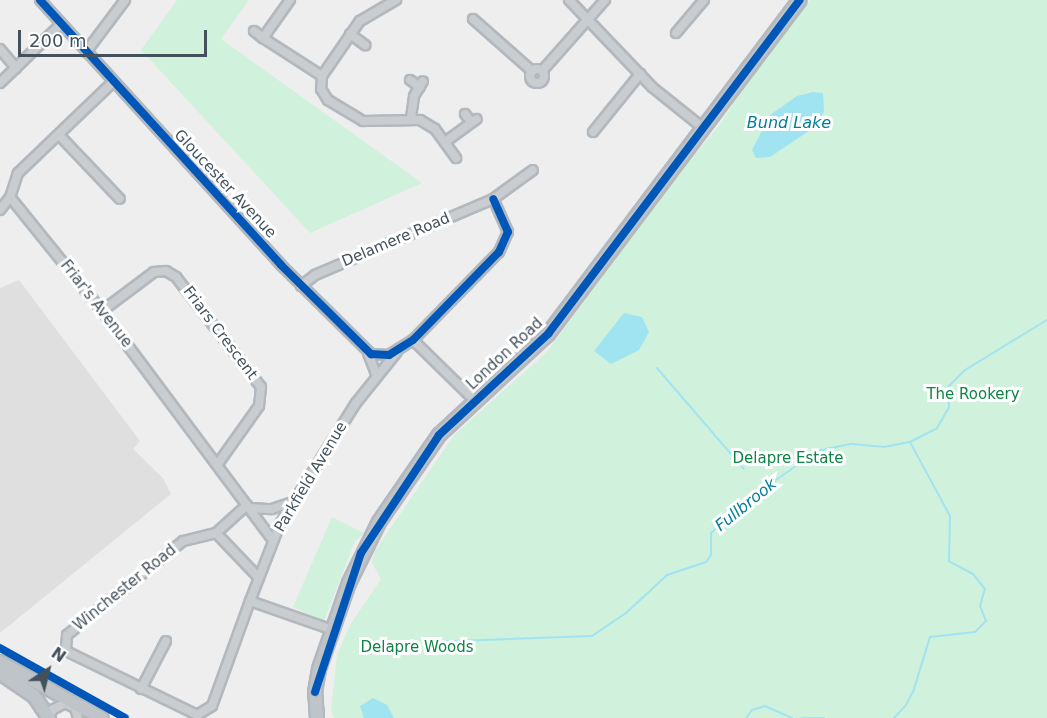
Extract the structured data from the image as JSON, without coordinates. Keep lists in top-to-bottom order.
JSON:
{
  "streets": {
    "highway": ["London Road"],
    "street": [
      "Gloucester Avenue",
      "Delamere Road",
      "Friar's Avenue",
      "Friars Crescent",
      "Parkfield Avenue",
      "Winchester Road"
    ]
  },
  "crossings": [
    ["Gloucester Avenue", "Delamere Road"],
    ["Delamere Road", "Parkfield Avenue"],
    ["Friar's Avenue", "Friars Crescent"],
    ["Friar's Avenue", "Parkfield Avenue"],
    ["Friar's Avenue", "Winchester Road"],
    ["Parkfield Avenue", "Winchester Road"]
  ],
  "water": ["Bund Lake", "Fullbrook"],
  "parks": ["The Rookery", "Delapre Estate", "Delapre Woods"],
  "scale_bar": "200 m",
  "north": "top right"
}
